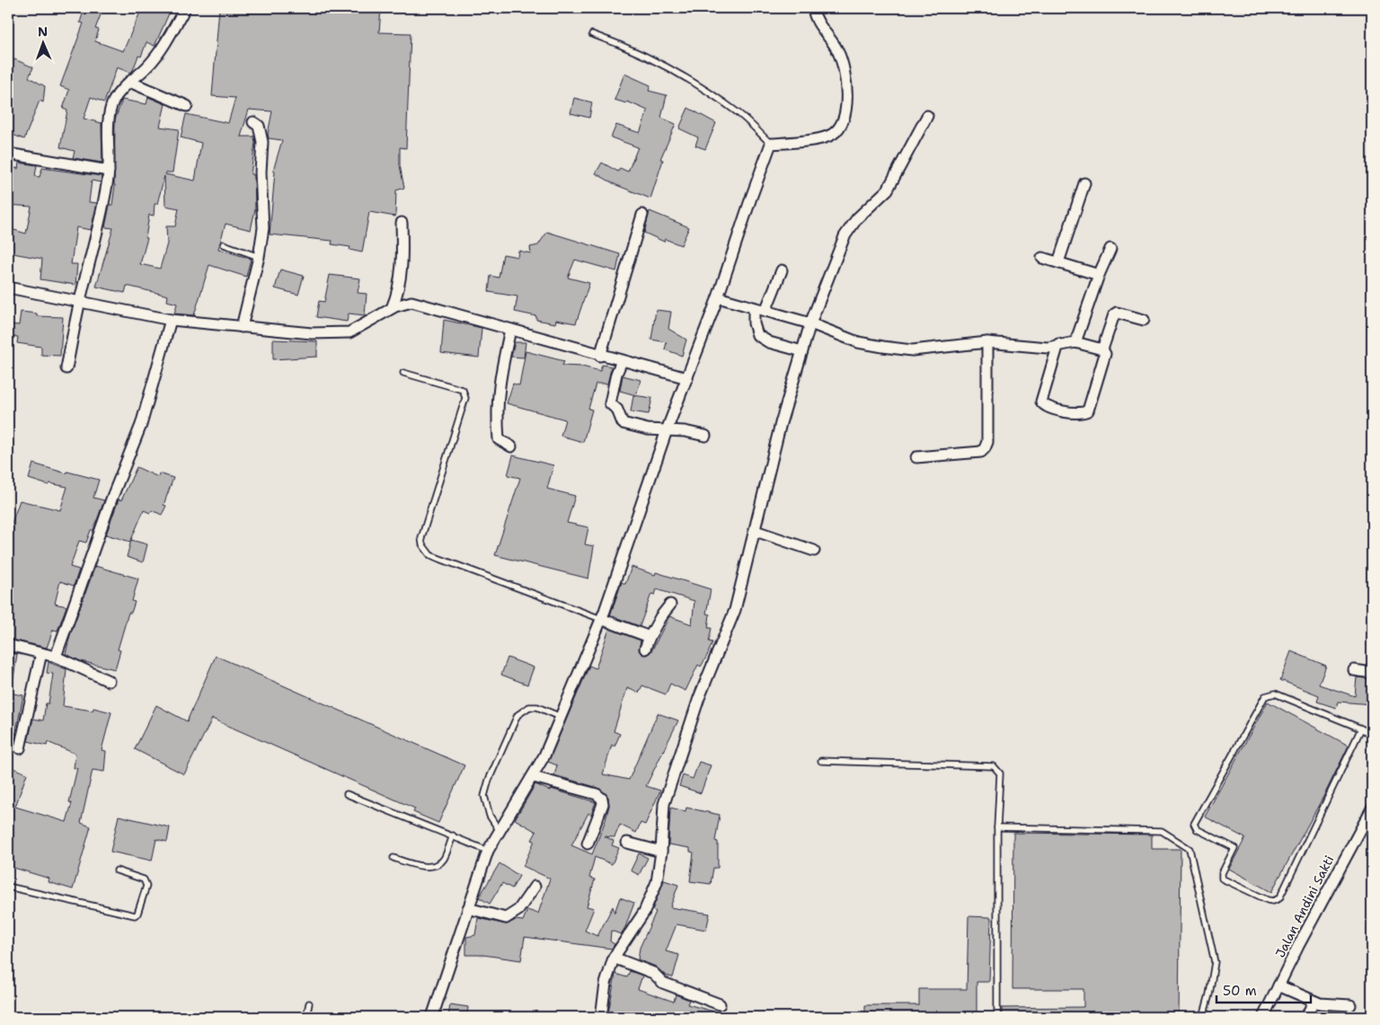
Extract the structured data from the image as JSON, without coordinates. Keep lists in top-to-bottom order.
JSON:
{
  "streets": {
    "street": ["Jalan Andini Sakti"]
  },
  "scale_bar": "50 m",
  "north": "top"
}
